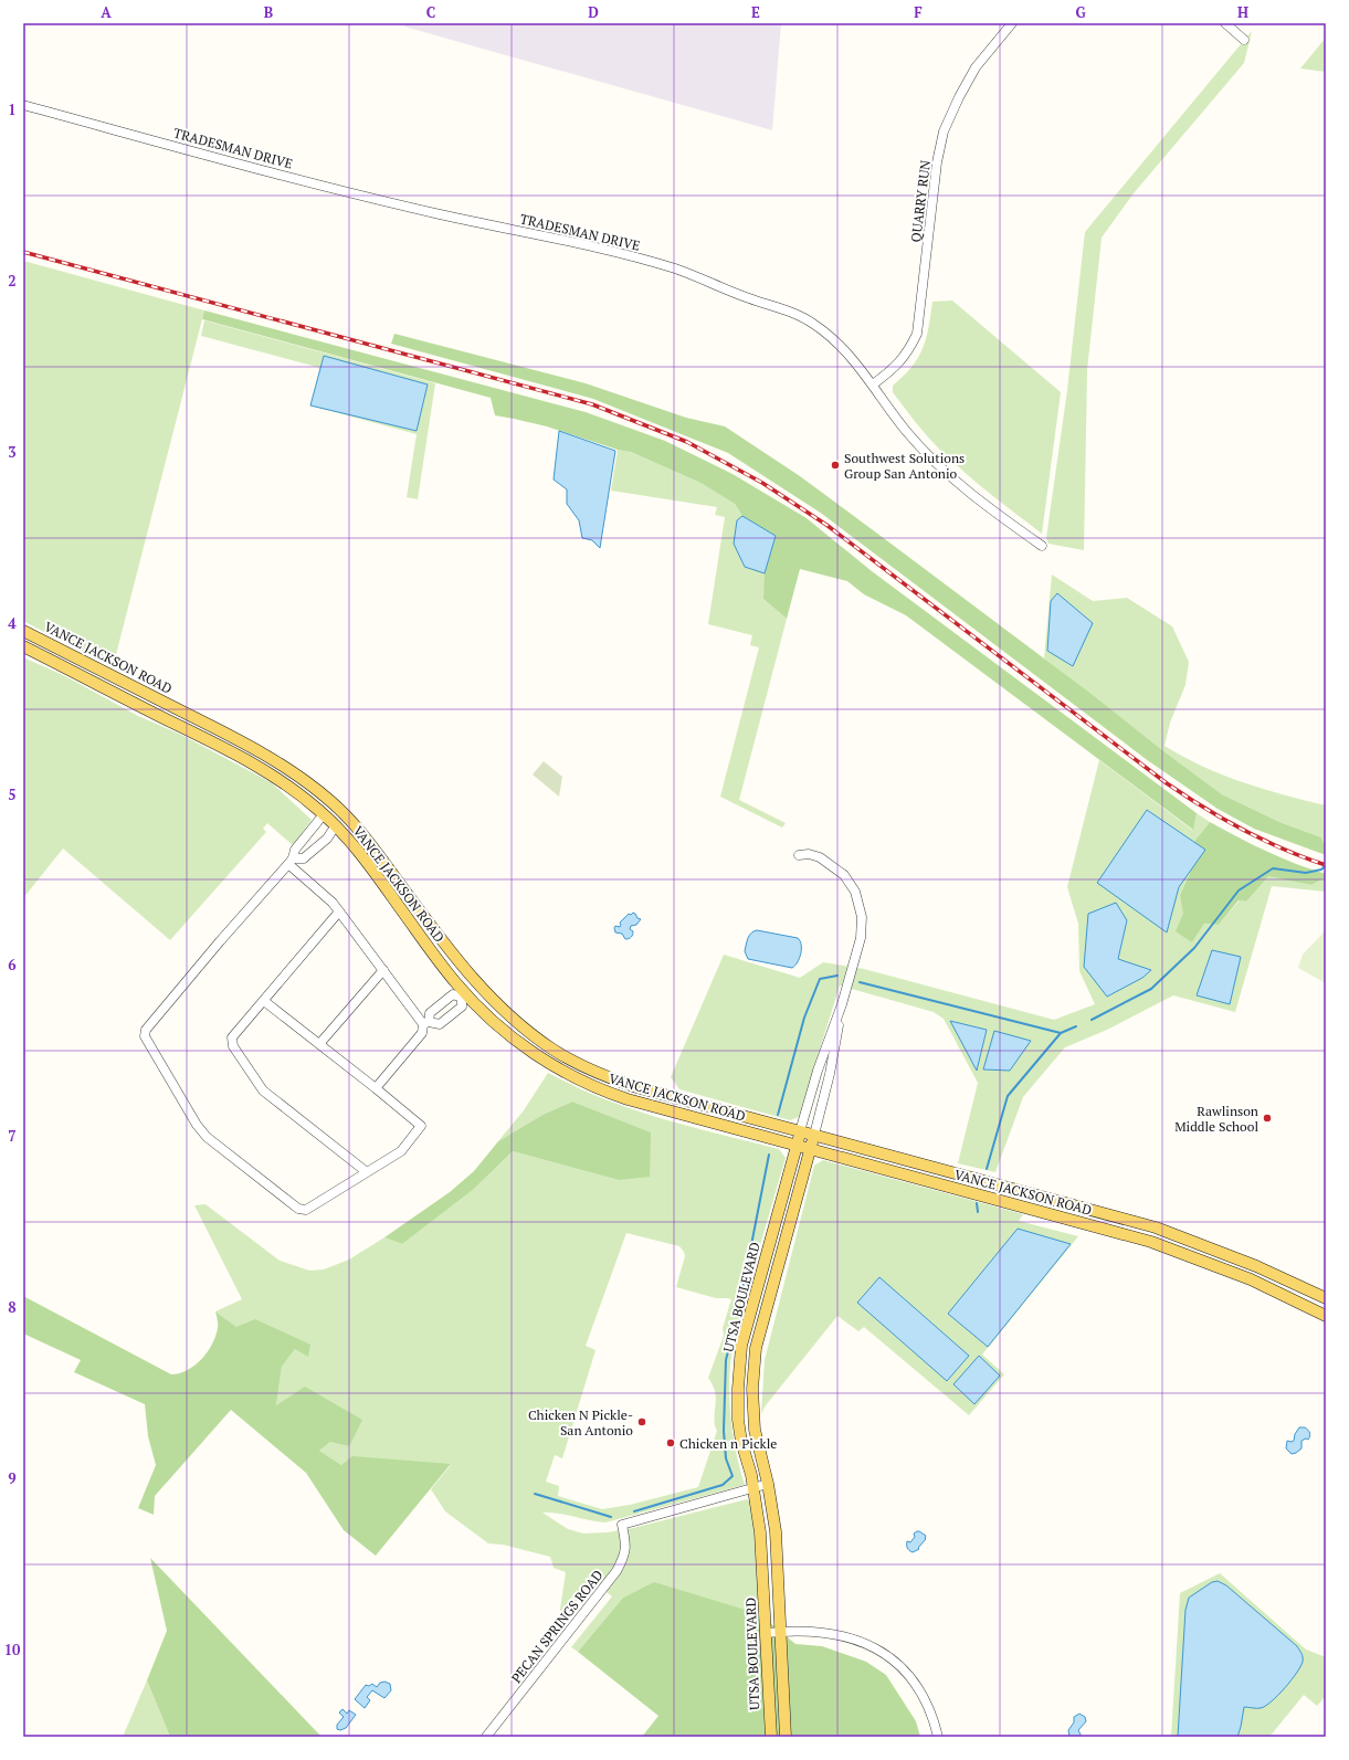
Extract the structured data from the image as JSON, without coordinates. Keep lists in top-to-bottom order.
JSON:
{
  "streets": {
    "main road": ["VANCE JACKSON ROAD", "UTSA BOULEVARD"],
    "street": ["TRADESMAN DRIVE", "QUARRY RUN", "PECAN SPRINGS ROAD"]
  },
  "crossings": [
    ["TRADESMAN DRIVE", "QUARRY RUN"],
    ["VANCE JACKSON ROAD", "UTSA BOULEVARD"],
    ["UTSA BOULEVARD", "PECAN SPRINGS ROAD"]
  ],
  "places": [
    "Southwest Solutions Group San Antonio",
    "Rawlinson Middle School",
    "Chicken N Pickle- San Antonio",
    "Chicken n Pickle"
  ],
  "grid": {
    "columns": [
      "A",
      "B",
      "C",
      "D",
      "E",
      "F",
      "G",
      "H"
    ],
    "rows": [
      "1",
      "2",
      "3",
      "4",
      "5",
      "6",
      "7",
      "8",
      "9",
      "10"
    ]
  }
}
